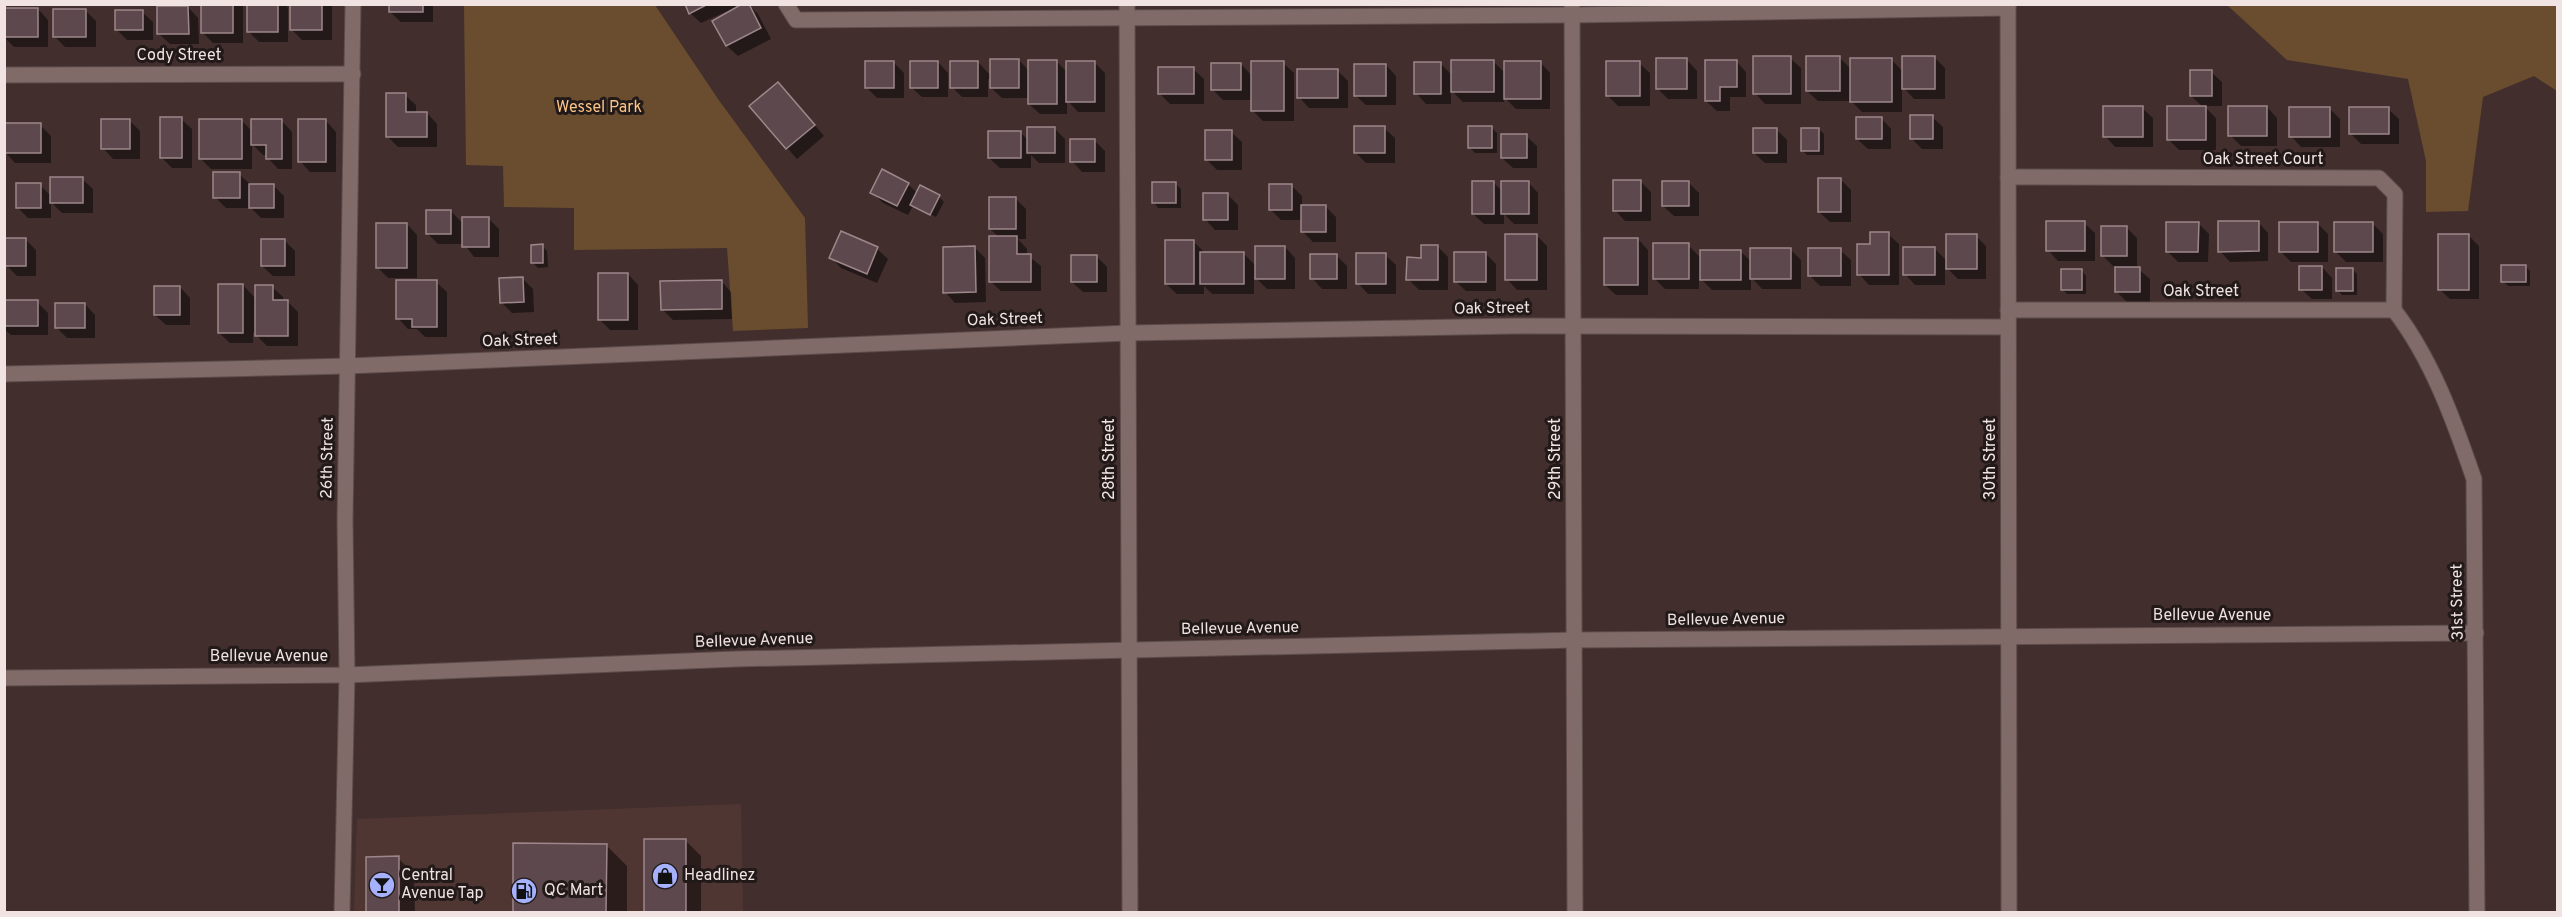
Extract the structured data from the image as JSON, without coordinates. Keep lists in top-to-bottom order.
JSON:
{
  "streets": {
    "street": [
      "Cody Street",
      "Oak Street Court",
      "Oak Street",
      "26th Street",
      "28th Street",
      "29th Street",
      "30th Street",
      "31st Street",
      "Bellevue Avenue"
    ]
  },
  "crossings": [
    ["Cody Street", "26th Street"],
    ["Oak Street Court", "Oak Street"],
    ["Oak Street Court", "30th Street"],
    ["Oak Street Court", "31st Street"],
    ["Oak Street", "26th Street"],
    ["Oak Street", "28th Street"],
    ["Oak Street", "29th Street"],
    ["Oak Street", "30th Street"],
    ["Oak Street", "31st Street"],
    ["26th Street", "Bellevue Avenue"],
    ["28th Street", "Bellevue Avenue"],
    ["29th Street", "Bellevue Avenue"],
    ["30th Street", "Bellevue Avenue"],
    ["31st Street", "Bellevue Avenue"]
  ],
  "parks": ["Wessel Park"],
  "places": {
    "shop": ["Headlinez"],
    "bar": ["Central Avenue Tap"],
    "fuel station": ["QC Mart"]
  }
}
